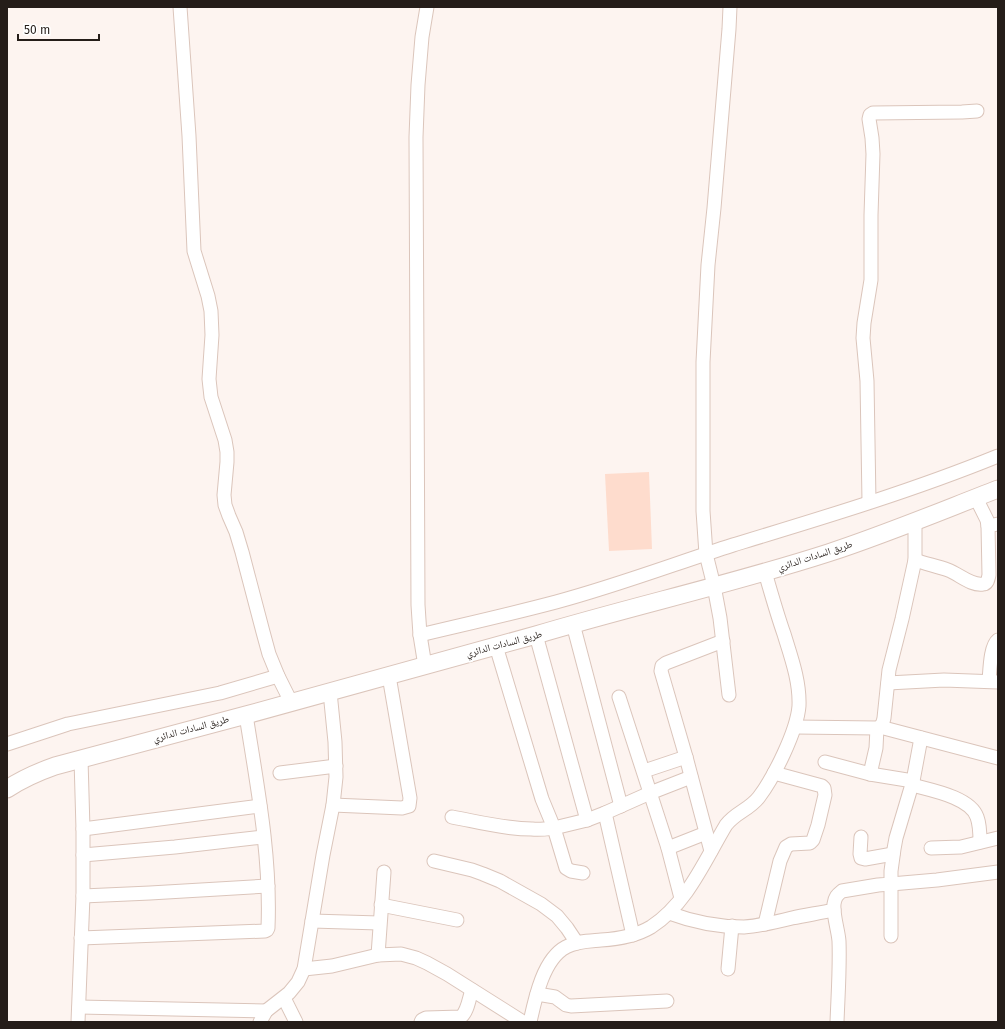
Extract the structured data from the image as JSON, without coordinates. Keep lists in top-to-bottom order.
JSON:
{
  "streets": {
    "main road": ["طريق السادات الدائري"]
  },
  "scale_bar": "50 m"
}
